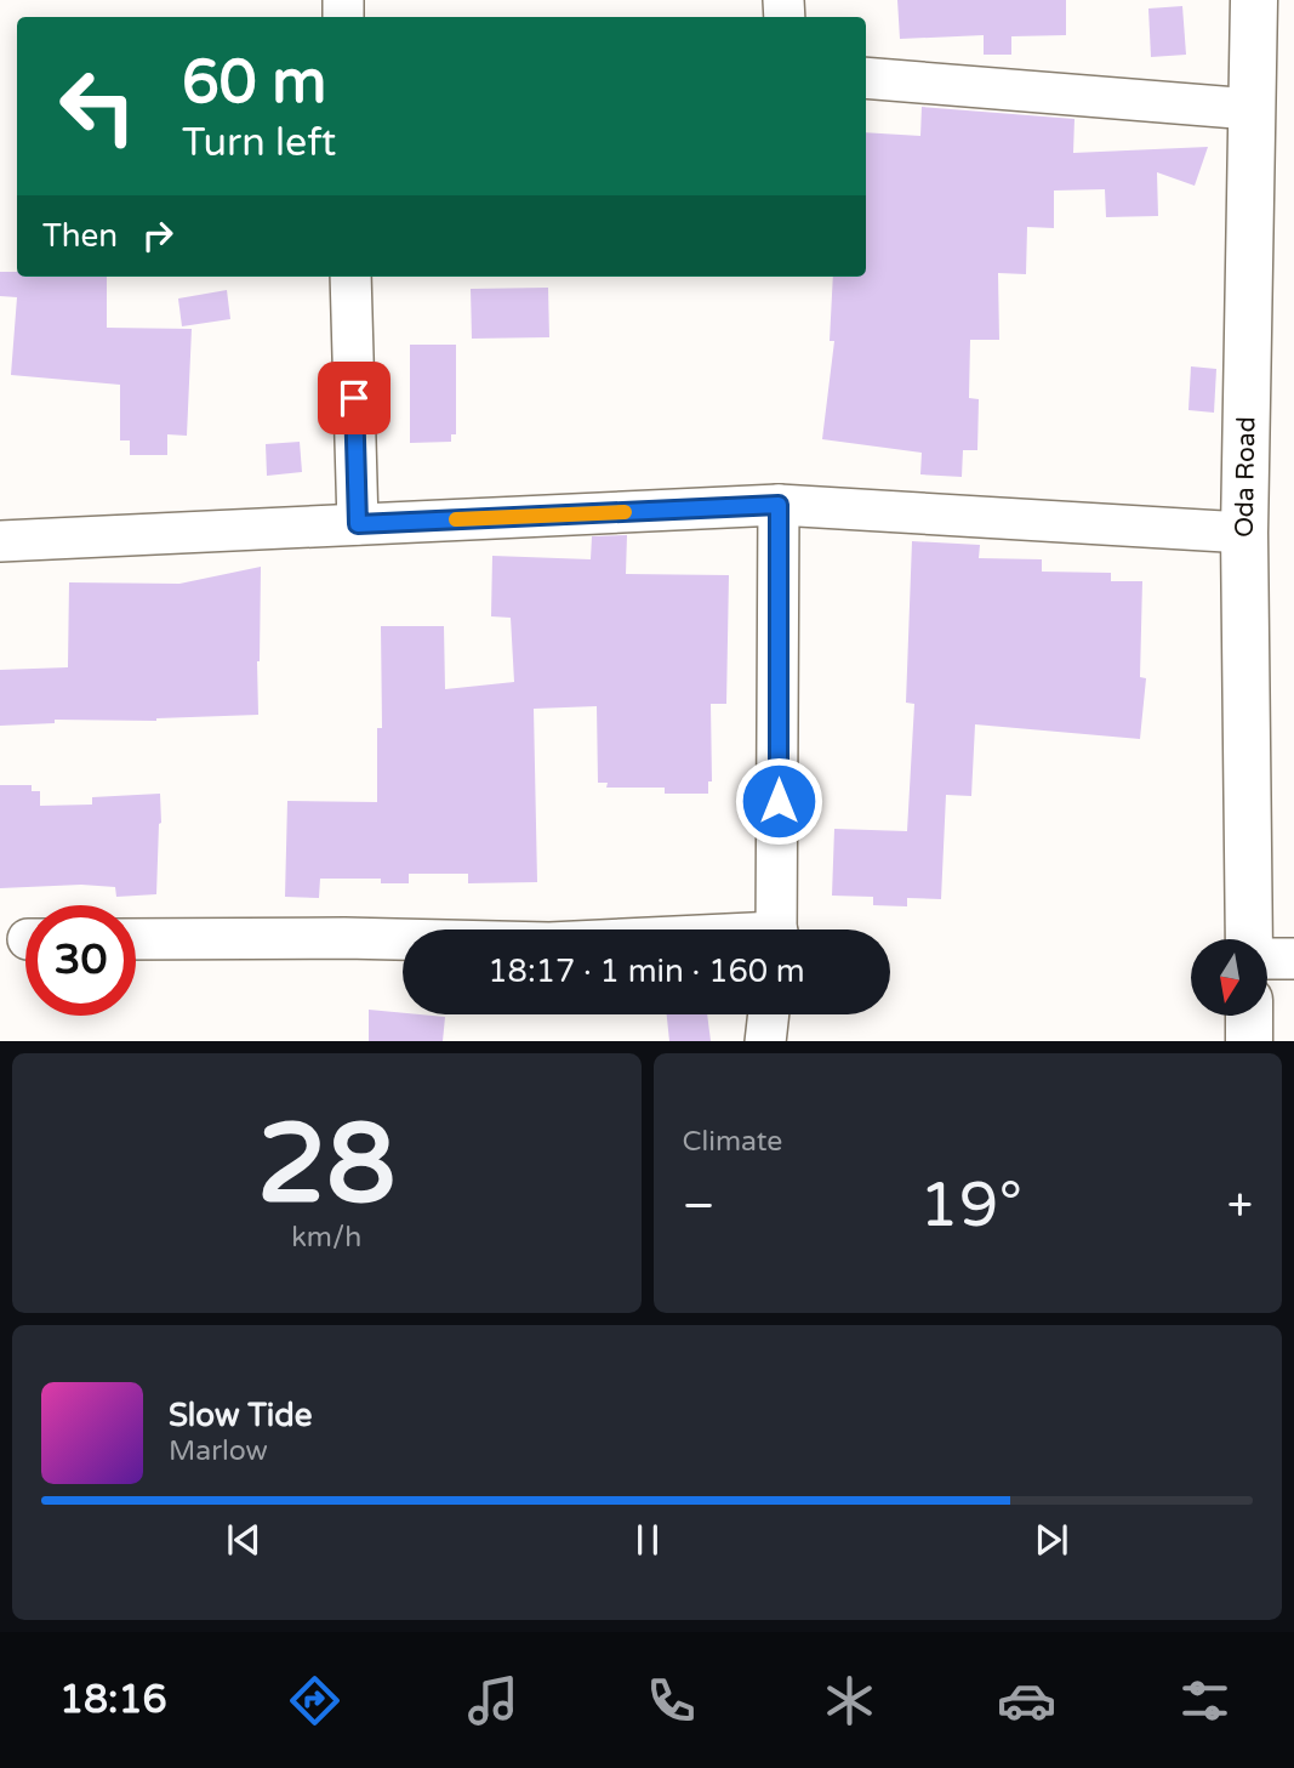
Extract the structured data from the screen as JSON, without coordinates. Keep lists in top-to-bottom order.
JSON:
{
  "streets": {
    "street": ["Oda Road"]
  },
  "north": "bottom",
  "page": {
    "turn": ["60 m", "Turn left"],
    "then": "Then",
    "limit": "30",
    "trip": "18:17 · 1 min · 160 m",
    "tile": [
      ["28", "km/h"],
      "Climate"
    ],
    "heat": ["−", "19°", "+"],
    "song": ["Slow Tide", "Marlow"],
    "tabs": "18:16"
  }
}
